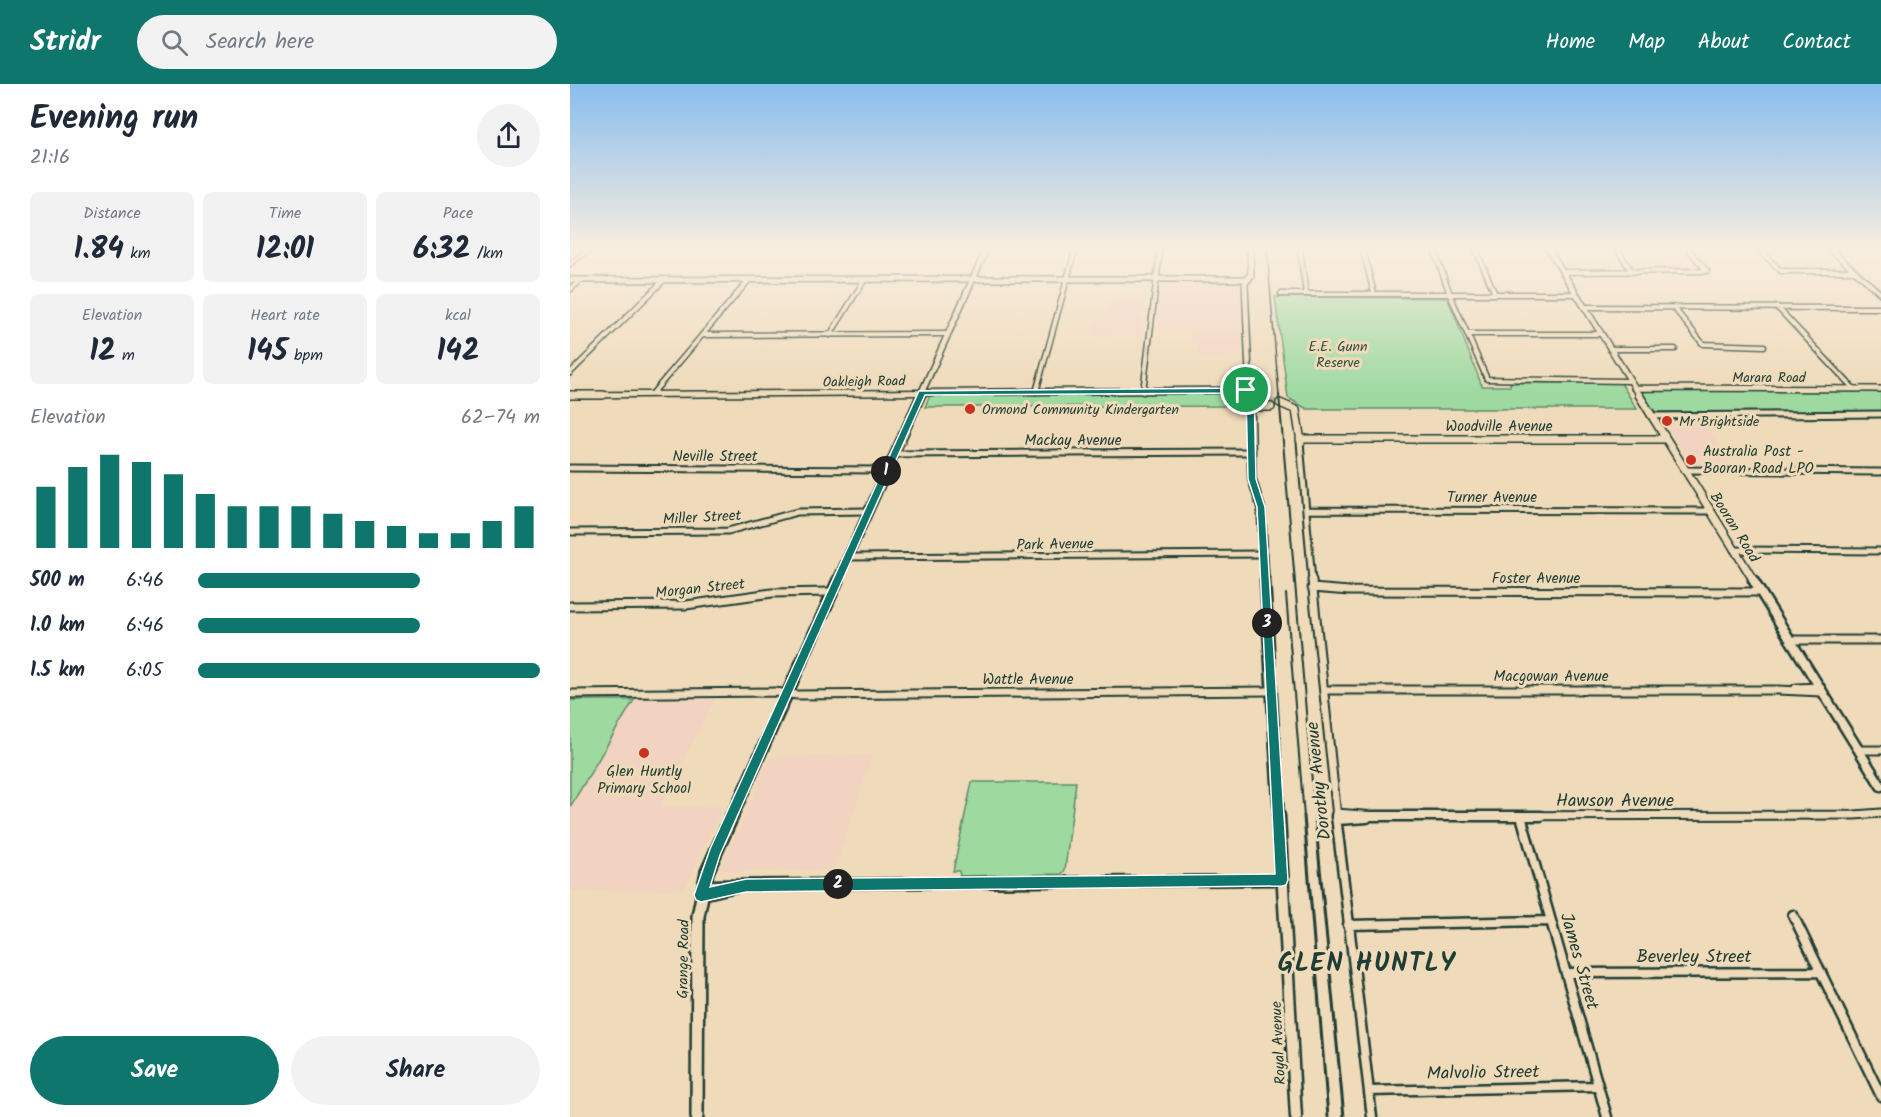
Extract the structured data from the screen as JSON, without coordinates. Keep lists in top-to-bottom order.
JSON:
{
  "streets": {
    "main road": ["Grange Road"],
    "street": [
      "Marara Road",
      "Oakleigh Road",
      "Woodville Avenue",
      "Mackay Avenue",
      "Neville Street",
      "Turner Avenue",
      "Miller Street",
      "Booran Road",
      "Park Avenue",
      "Foster Avenue",
      "Morgan Street",
      "Macgowan Avenue",
      "Wattle Avenue",
      "Dorothy Avenue",
      "Hawson Avenue",
      "Beverley Street",
      "James Street",
      "Royal Avenue",
      "Malvolio Street"
    ]
  },
  "crossings": [
    ["Marara Road", "Booran Road"],
    ["Oakleigh Road", "Grange Road"],
    ["Oakleigh Road", "Royal Avenue"],
    ["Woodville Avenue", "Booran Road"],
    ["Woodville Avenue", "Dorothy Avenue"],
    ["Mackay Avenue", "Grange Road"],
    ["Mackay Avenue", "Royal Avenue"],
    ["Neville Street", "Grange Road"],
    ["Turner Avenue", "Booran Road"],
    ["Turner Avenue", "Dorothy Avenue"],
    ["Miller Street", "Grange Road"],
    ["Booran Road", "Foster Avenue"],
    ["Booran Road", "Macgowan Avenue"],
    ["Park Avenue", "Grange Road"],
    ["Park Avenue", "Royal Avenue"],
    ["Foster Avenue", "Dorothy Avenue"],
    ["Morgan Street", "Grange Road"],
    ["Macgowan Avenue", "Dorothy Avenue"],
    ["Wattle Avenue", "Grange Road"],
    ["Wattle Avenue", "Royal Avenue"],
    ["Dorothy Avenue", "Hawson Avenue"],
    ["Dorothy Avenue", "Malvolio Street"],
    ["Hawson Avenue", "James Street"],
    ["Beverley Street", "James Street"],
    ["James Street", "Malvolio Street"]
  ],
  "districts": ["GLEN HUNTLY"],
  "parks": ["E.E. Gunn Reserve"],
  "places": [
    "Ormond Community Kindergarten",
    "Mr Brightside",
    "Australia Post - Booran Road LPO",
    "Glen Huntly Primary School"
  ],
  "page": {
    "header": "Stridr",
    "search": "Search here",
    "nav": [
      "Home",
      "Map",
      "About",
      "Contact"
    ],
    "heading": ["Evening run", "21:16"],
    "stats": [
      ["Distance", "1.84 km"],
      ["Time", "12:01"],
      ["Pace", "6:32 /km"],
      ["Elevation", "12 m"],
      ["Heart rate", "145 bpm"],
      ["kcal", "142"]
    ],
    "chart": ["Elevation", "62–74 m"],
    "pins": ["1", "3", "2"],
    "list": [
      {
        "name": "500 m",
        "note": "6:46"
      },
      {
        "name": "1.0 km",
        "note": "6:46"
      },
      {
        "name": "1.5 km",
        "note": "6:05"
      }
    ],
    "buttons": ["Save", "Share"]
  }
}
